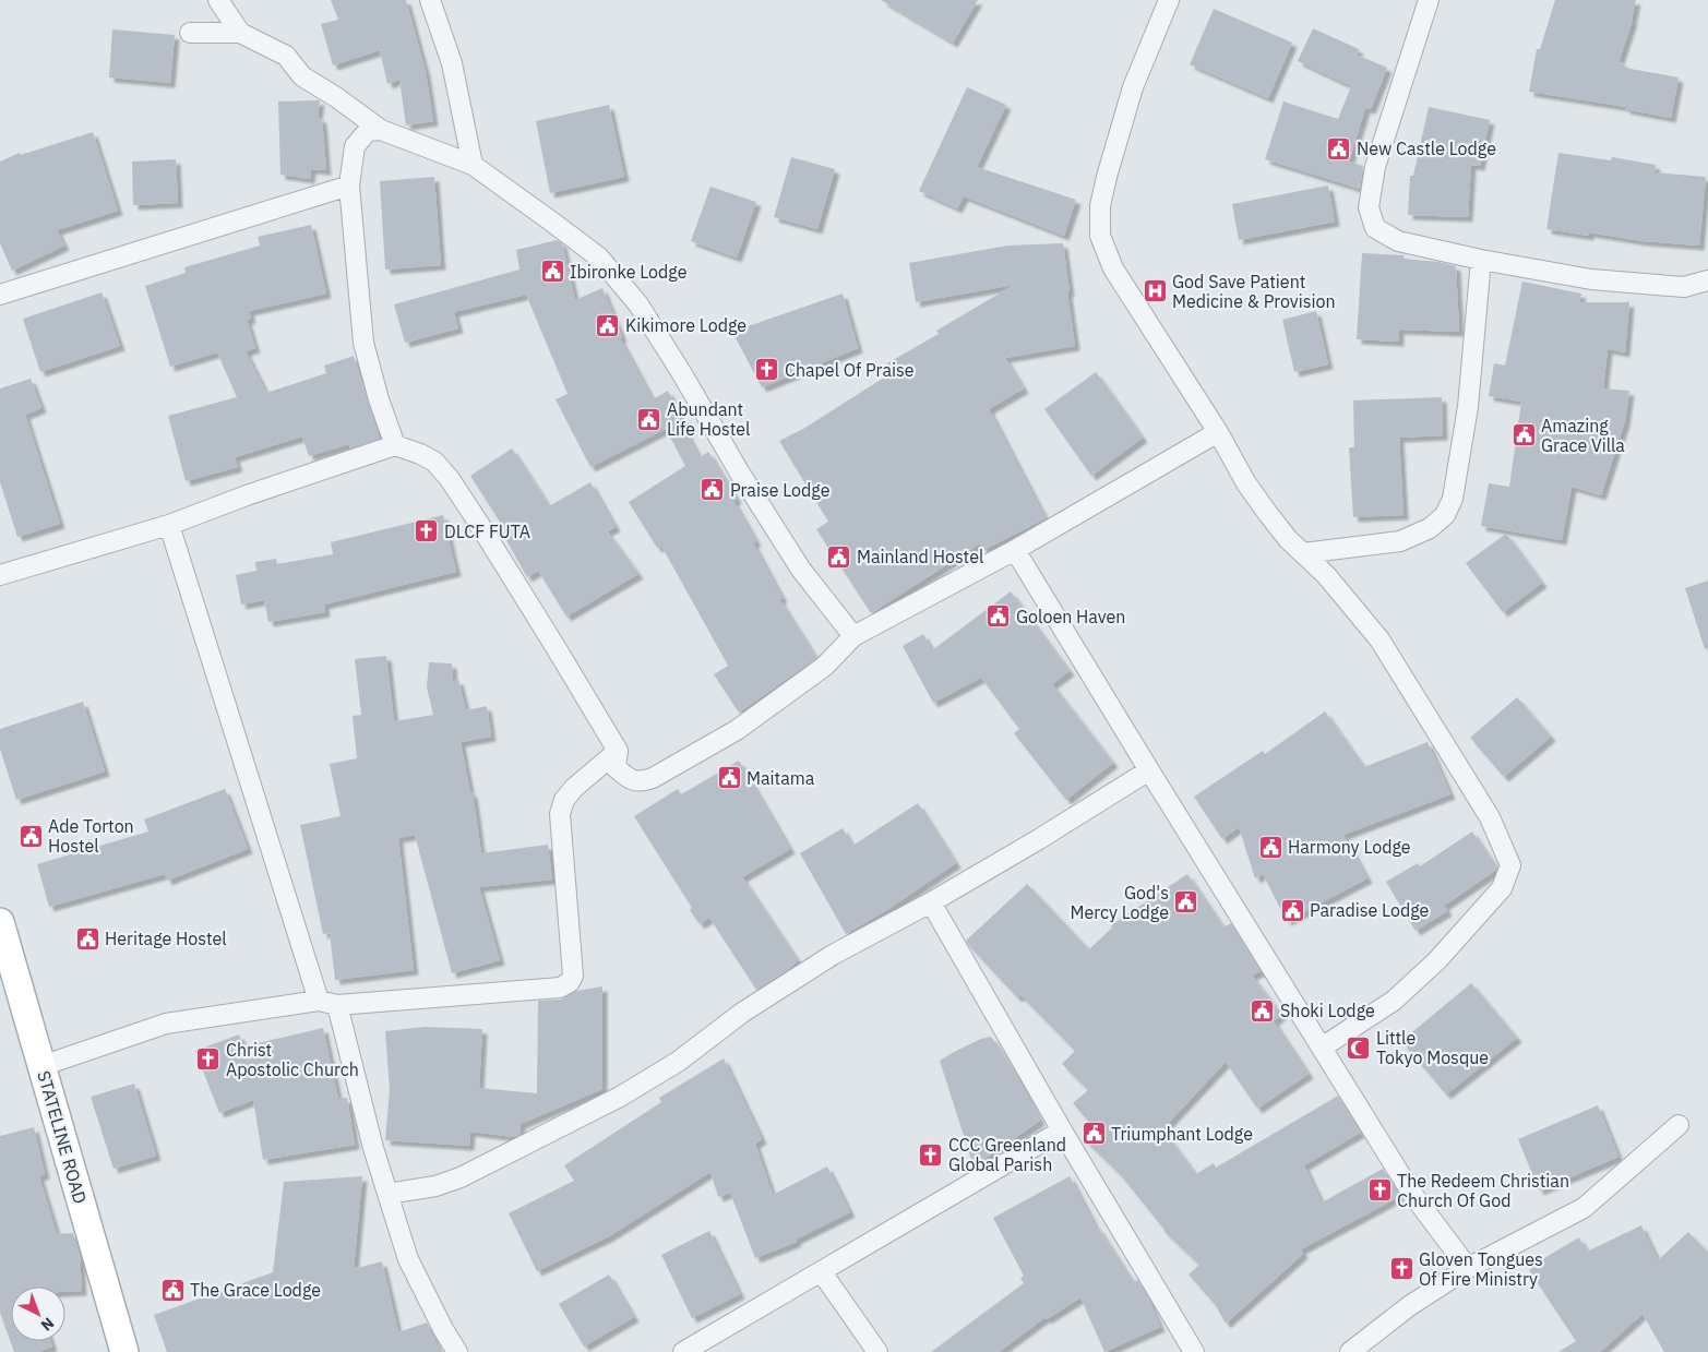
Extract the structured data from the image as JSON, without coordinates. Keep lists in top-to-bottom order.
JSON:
{
  "streets": {
    "street": ["STATELINE ROAD"]
  },
  "places": {
    "public building": [
      "New Castle Lodge",
      "Ibironke Lodge",
      "Kikimore Lodge",
      "Abundant Life Hostel",
      "Amazing Grace Villa",
      "Praise Lodge",
      "Mainland Hostel",
      "Goloen Haven",
      "Maitama",
      "Ade Torton Hostel",
      "Harmony Lodge",
      "God's Mercy Lodge",
      "Paradise Lodge",
      "Heritage Hostel",
      "Shoki Lodge",
      "Triumphant Lodge",
      "The Grace Lodge"
    ],
    "hospital": ["God Save Patient Medicine & Provision"],
    "church": [
      "Chapel Of Praise",
      "DLCF FUTA",
      "Christ Apostolic Church",
      "CCC Greenland Global Parish",
      "The Redeem Christian Church Of God",
      "Gloven Tongues Of Fire Ministry"
    ],
    "mosque": ["Little Tokyo Mosque"]
  },
  "north": "bottom right"
}
